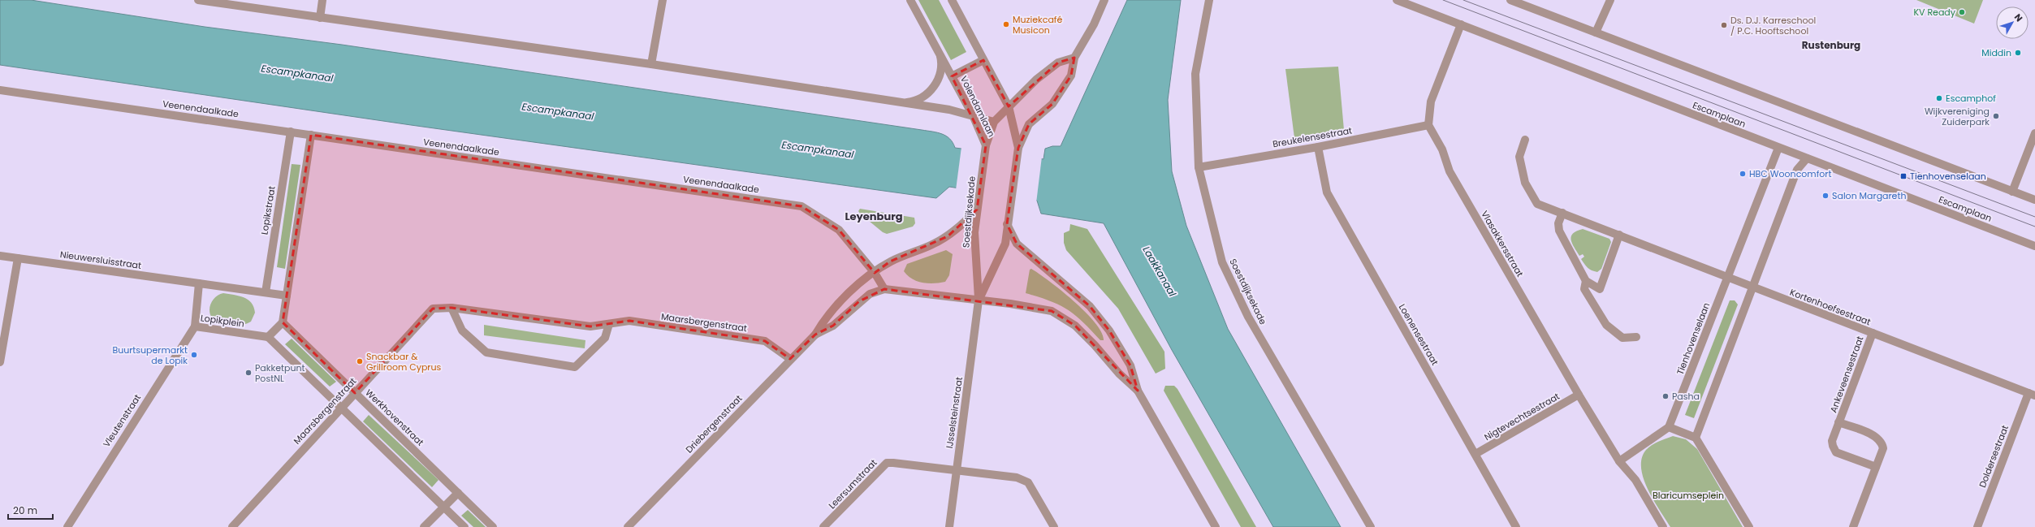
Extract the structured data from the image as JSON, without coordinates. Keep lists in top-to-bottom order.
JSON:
{
  "streets": {
    "street": [
      "Volendamlaan",
      "Veenendaalkade",
      "Escamplaan",
      "Breukelensestraat",
      "Lopikstraat",
      "Soestdijksekade",
      "Vlasakkersstraat",
      "Nieuwersluisstraat",
      "Kortenhoefsestraat",
      "Lopikplein",
      "Maarsbergenstraat",
      "Loenensestraat",
      "Tienhovenselaan",
      "Ankeveensestraat",
      "IJsselsteinstraat",
      "Nigtevechtsestraat",
      "Werkhovenstraat",
      "Vleutenstraat",
      "Driebergenstraat",
      "Doldersestraat",
      "Leersumstraat"
    ]
  },
  "crossings": [
    ["Volendamlaan", "Soestdijksekade"],
    ["Veenendaalkade", "Lopikstraat"],
    ["Veenendaalkade", "Driebergenstraat"],
    ["Escamplaan", "Tienhovenselaan"],
    ["Breukelensestraat", "Soestdijksekade"],
    ["Breukelensestraat", "Vlasakkersstraat"],
    ["Breukelensestraat", "Loenensestraat"],
    ["Soestdijksekade", "IJsselsteinstraat"],
    ["Soestdijksekade", "Driebergenstraat"],
    ["Vlasakkersstraat", "Nigtevechtsestraat"],
    ["Nieuwersluisstraat", "Lopikplein"],
    ["Kortenhoefsestraat", "Tienhovenselaan"],
    ["Kortenhoefsestraat", "Ankeveensestraat"],
    ["Kortenhoefsestraat", "Doldersestraat"],
    ["Lopikplein", "Vleutenstraat"],
    ["Maarsbergenstraat", "Werkhovenstraat"],
    ["Maarsbergenstraat", "Driebergenstraat"],
    ["Loenensestraat", "Nigtevechtsestraat"],
    ["IJsselsteinstraat", "Driebergenstraat"],
    ["IJsselsteinstraat", "Leersumstraat"]
  ],
  "districts": ["Rustenburg", "Leyenburg"],
  "water": ["Escampkanaal", "Laakkanaal"],
  "parks": ["Blaricumseplein"],
  "places": {
    "other": [
      "KV Ready",
      "Muziekcafé Musicon",
      "Ds. D.J. Karreschool / P.C. Hooftschool",
      "Middin",
      "Escamphof",
      "Wijkvereniging Zuiderpark",
      "HBC Wooncomfort",
      "Salon Margareth",
      "Buurtsupermarkt de Lopik",
      "Snackbar & Grillroom Cyprus",
      "Pakketpunt PostNL",
      "Pasha"
    ],
    "transit": ["Tienhovenselaan"]
  },
  "scale_bar": "20 m",
  "north": "top right"
}
